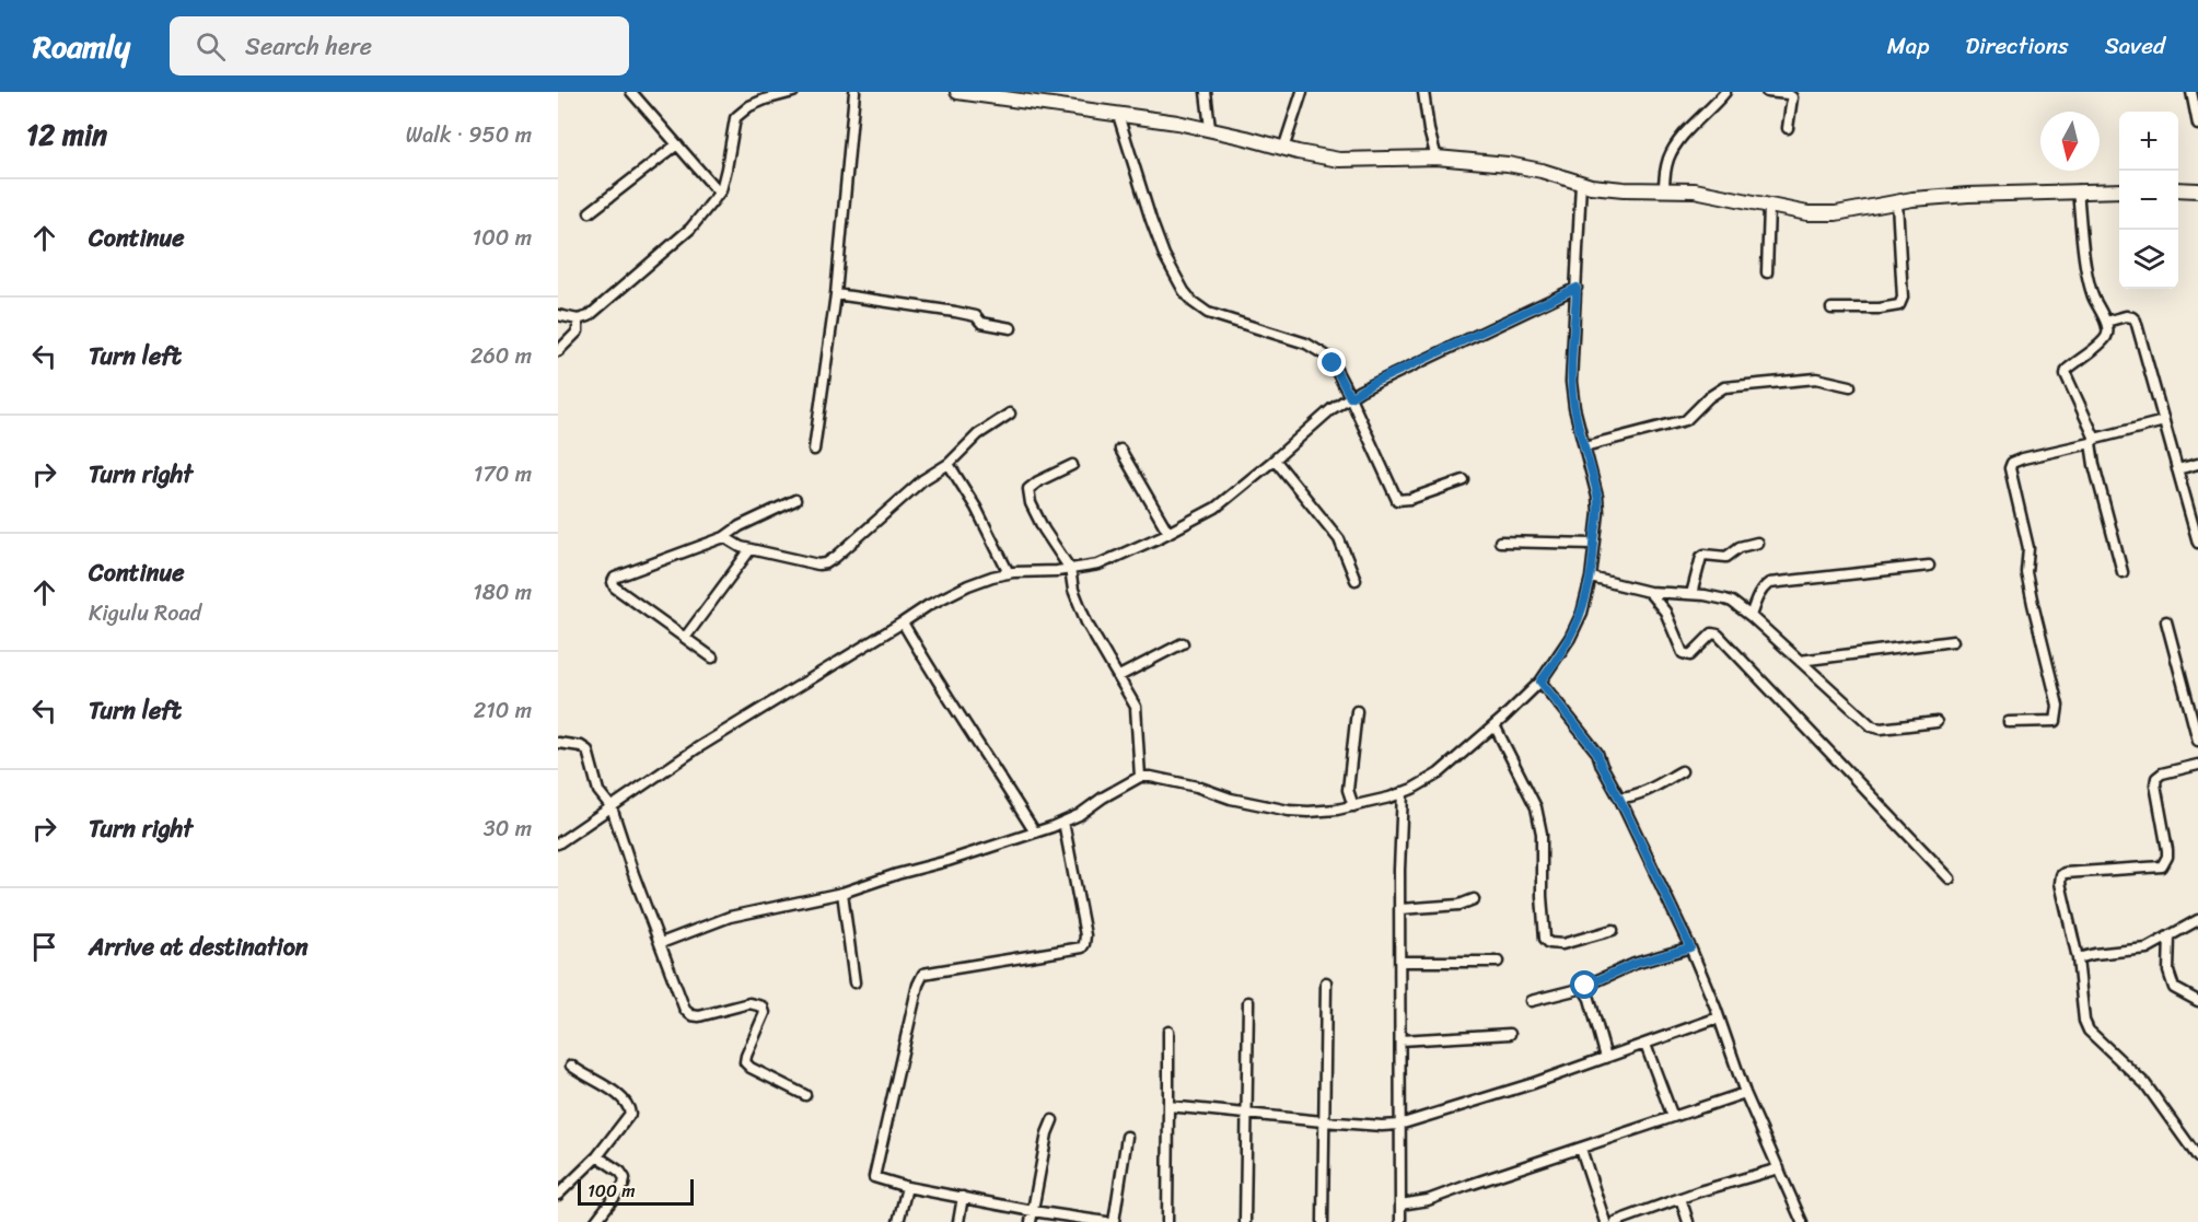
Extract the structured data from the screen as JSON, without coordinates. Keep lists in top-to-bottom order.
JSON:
{
  "scale_bar": "100 m",
  "north": "bottom",
  "page": {
    "header": "Roamly",
    "search": "Search here",
    "nav": ["Map", "Directions", "Saved"],
    "heading": ["12 min", "Walk · 950 m"],
    "map_buttons": ["+", "−"],
    "list": [
      ["Continue", "100 m"],
      ["Turn left", "260 m"],
      ["Turn right", "170 m"],
      ["Continue", "Kigulu Road", "180 m"],
      ["Turn left", "210 m"],
      ["Turn right", "30 m"],
      "Arrive at destination"
    ],
    "scale": "100 m"
  }
}
